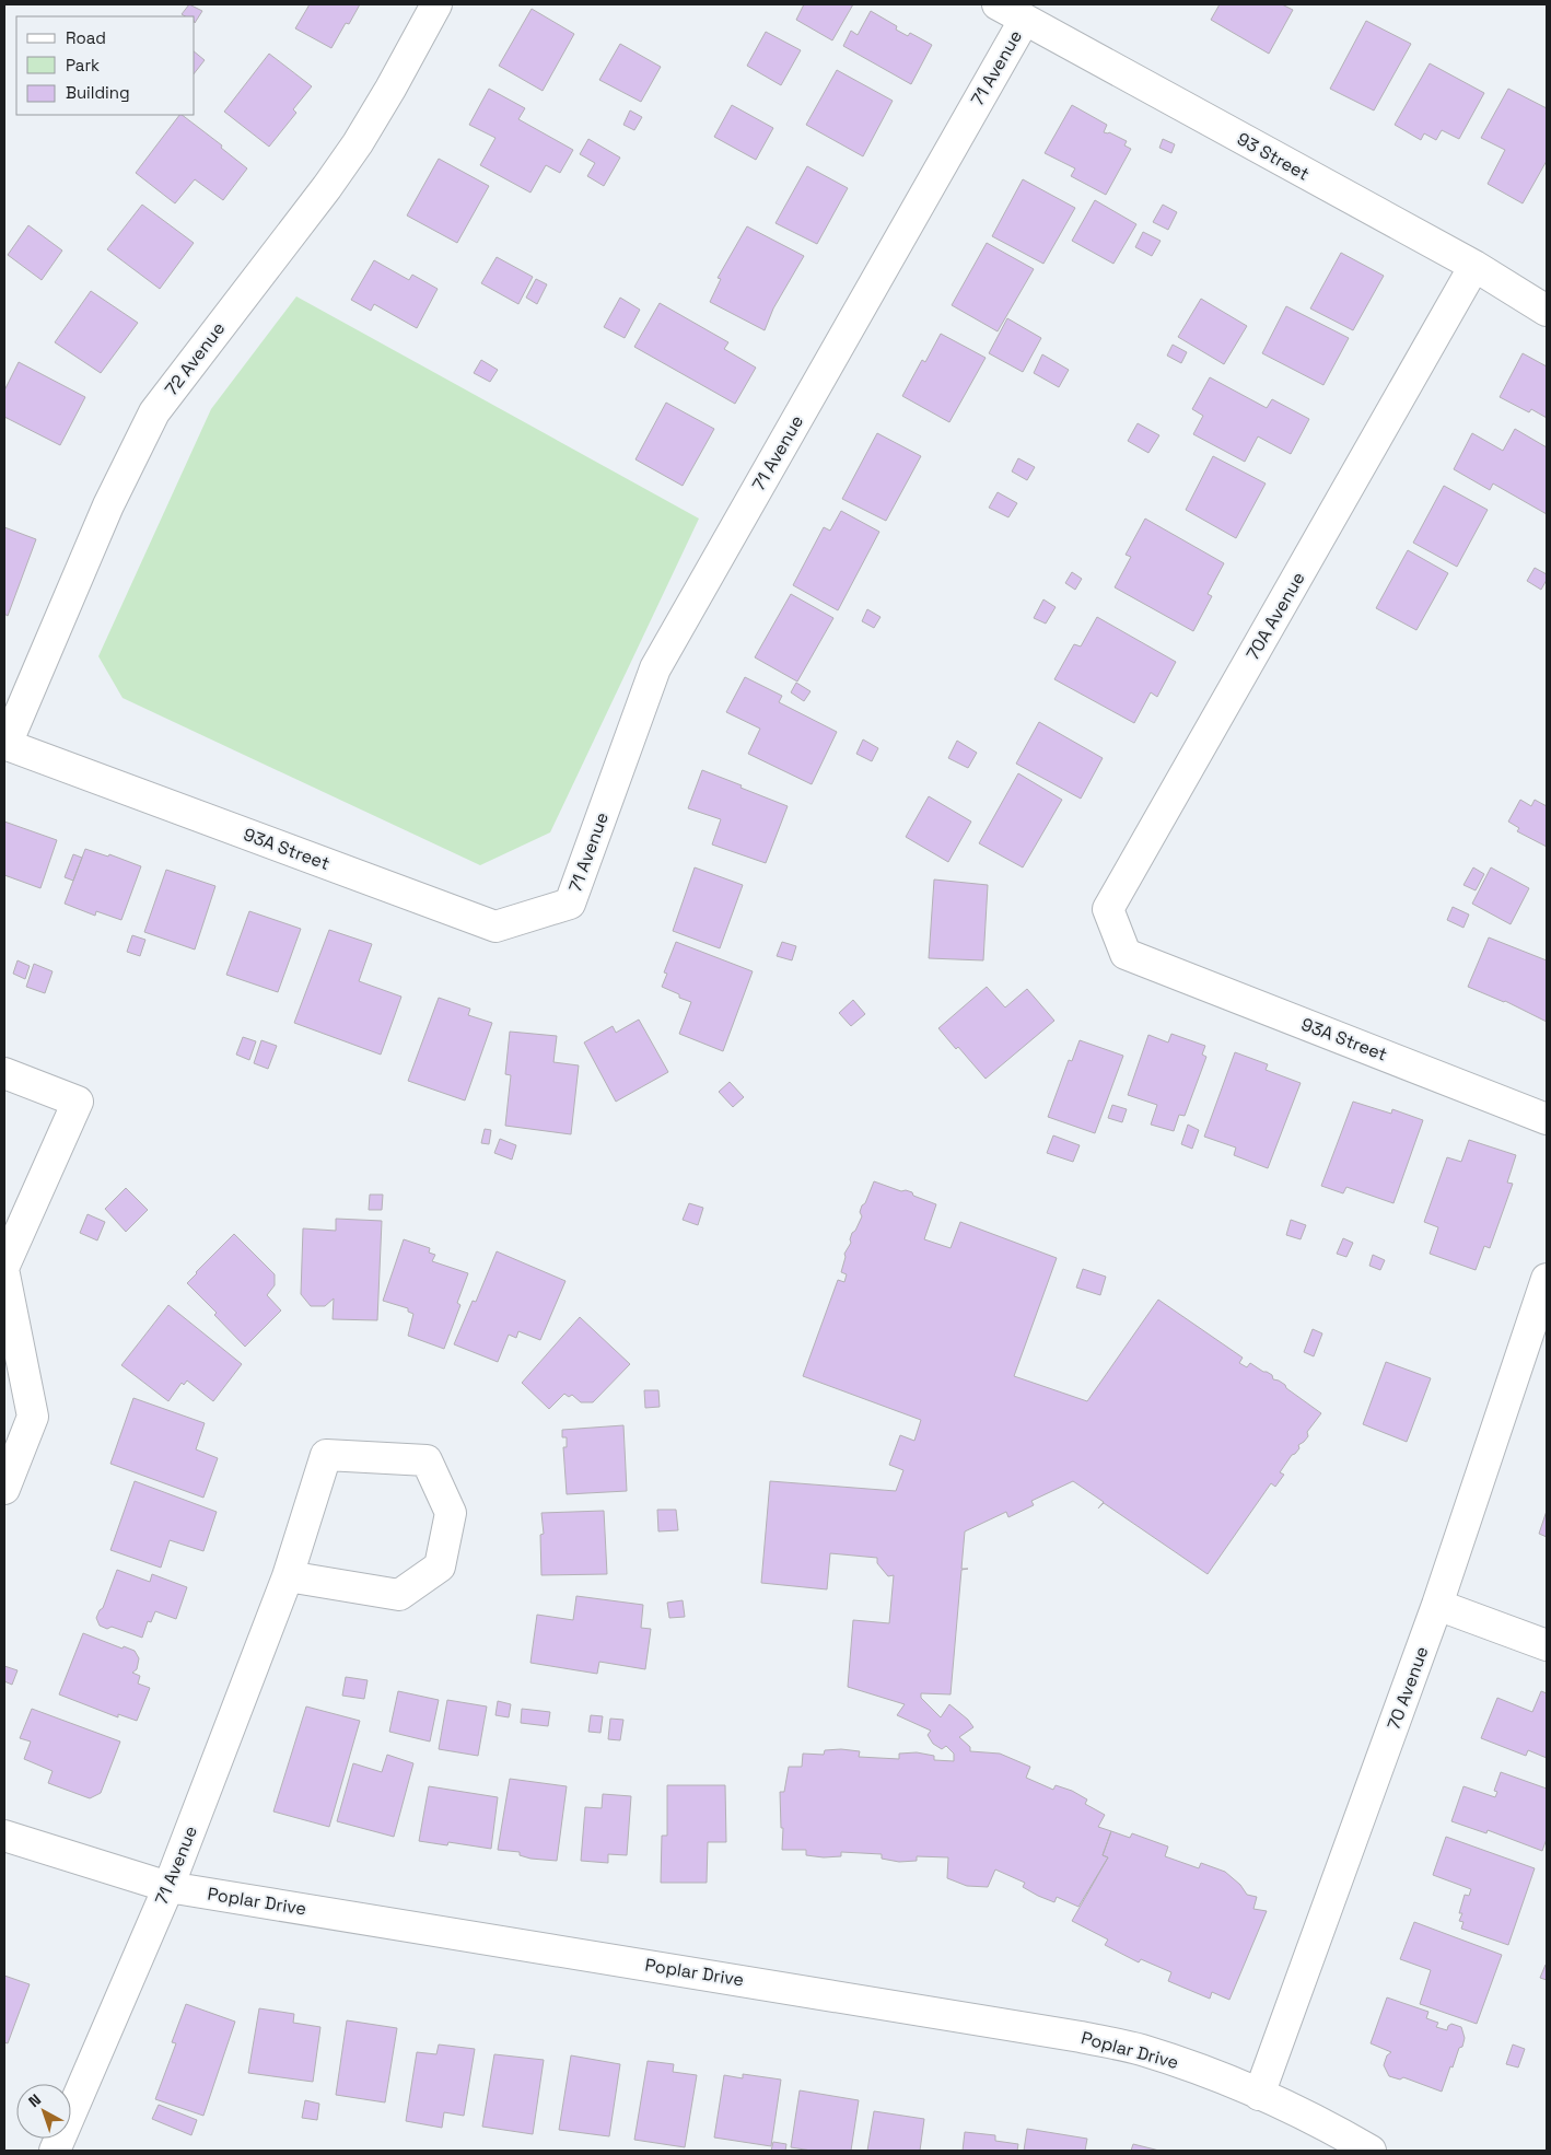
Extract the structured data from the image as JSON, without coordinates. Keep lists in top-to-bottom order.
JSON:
{
  "streets": {
    "street": [
      "71 Avenue",
      "93 Street",
      "72 Avenue",
      "70A Avenue",
      "93A Street",
      "70 Avenue",
      "Poplar Drive"
    ]
  },
  "crossings": [
    ["71 Avenue", "93 Street"],
    ["71 Avenue", "93A Street"],
    ["71 Avenue", "Poplar Drive"],
    ["93 Street", "70A Avenue"],
    ["72 Avenue", "93A Street"],
    ["70A Avenue", "93A Street"],
    ["70 Avenue", "Poplar Drive"]
  ],
  "legend": ["Road", "Park", "Building"],
  "north": "top left"
}
